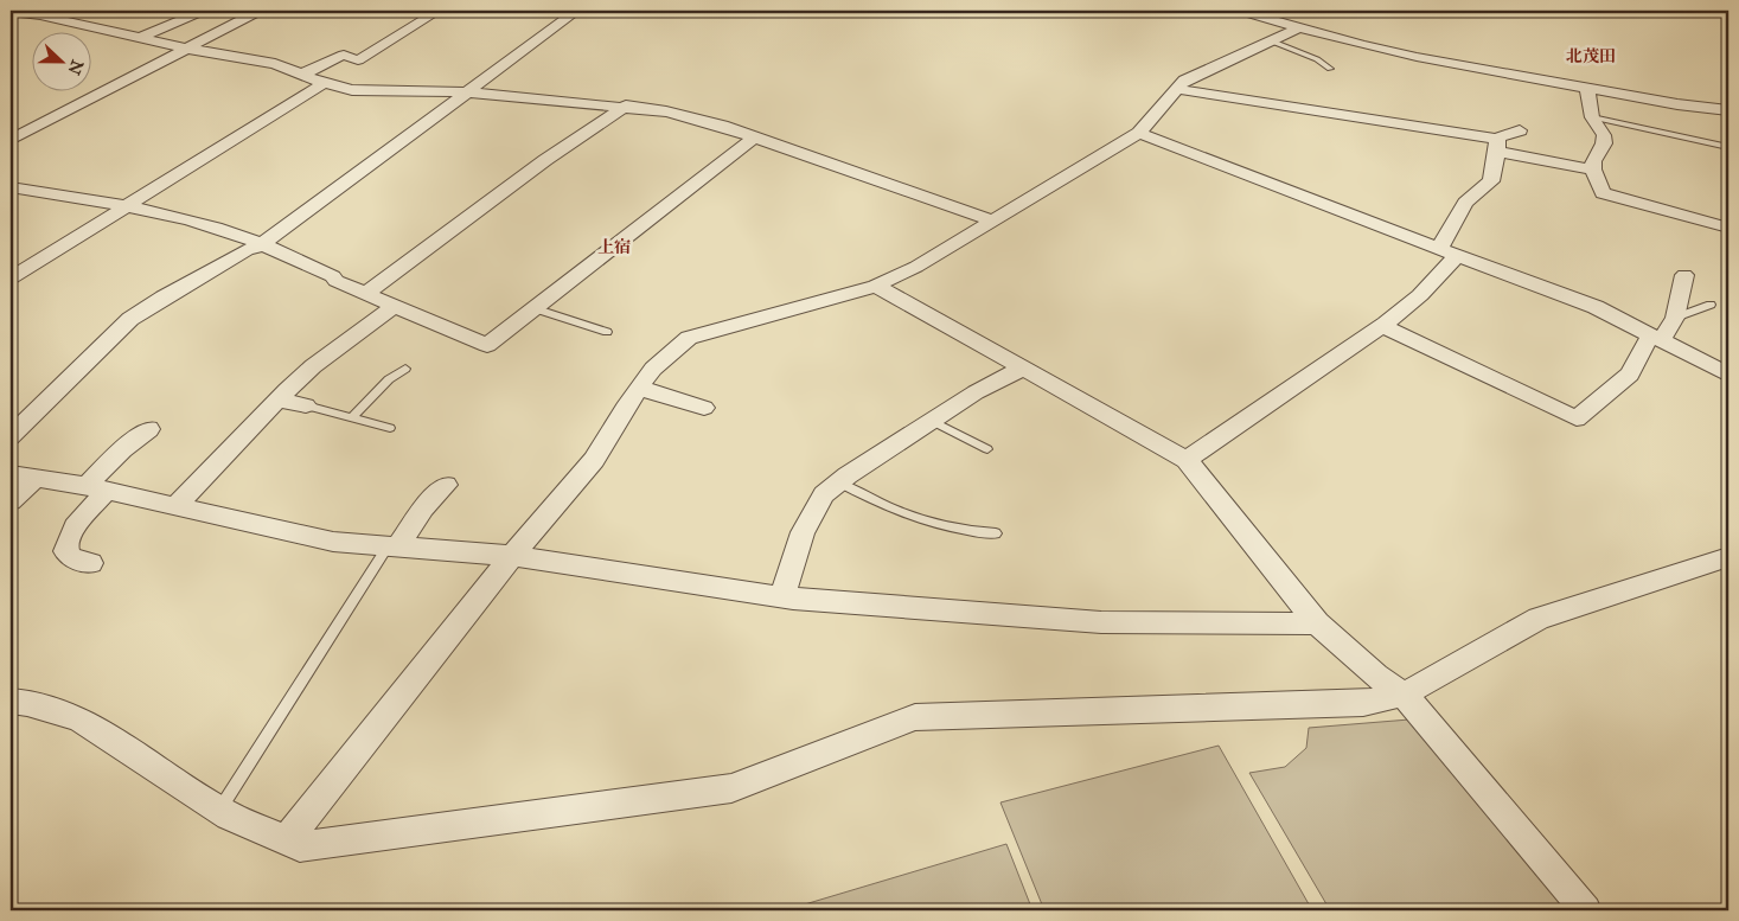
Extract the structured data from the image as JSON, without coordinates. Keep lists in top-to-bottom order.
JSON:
{
  "districts": ["北茂田", "上宿"],
  "north": "right"
}
